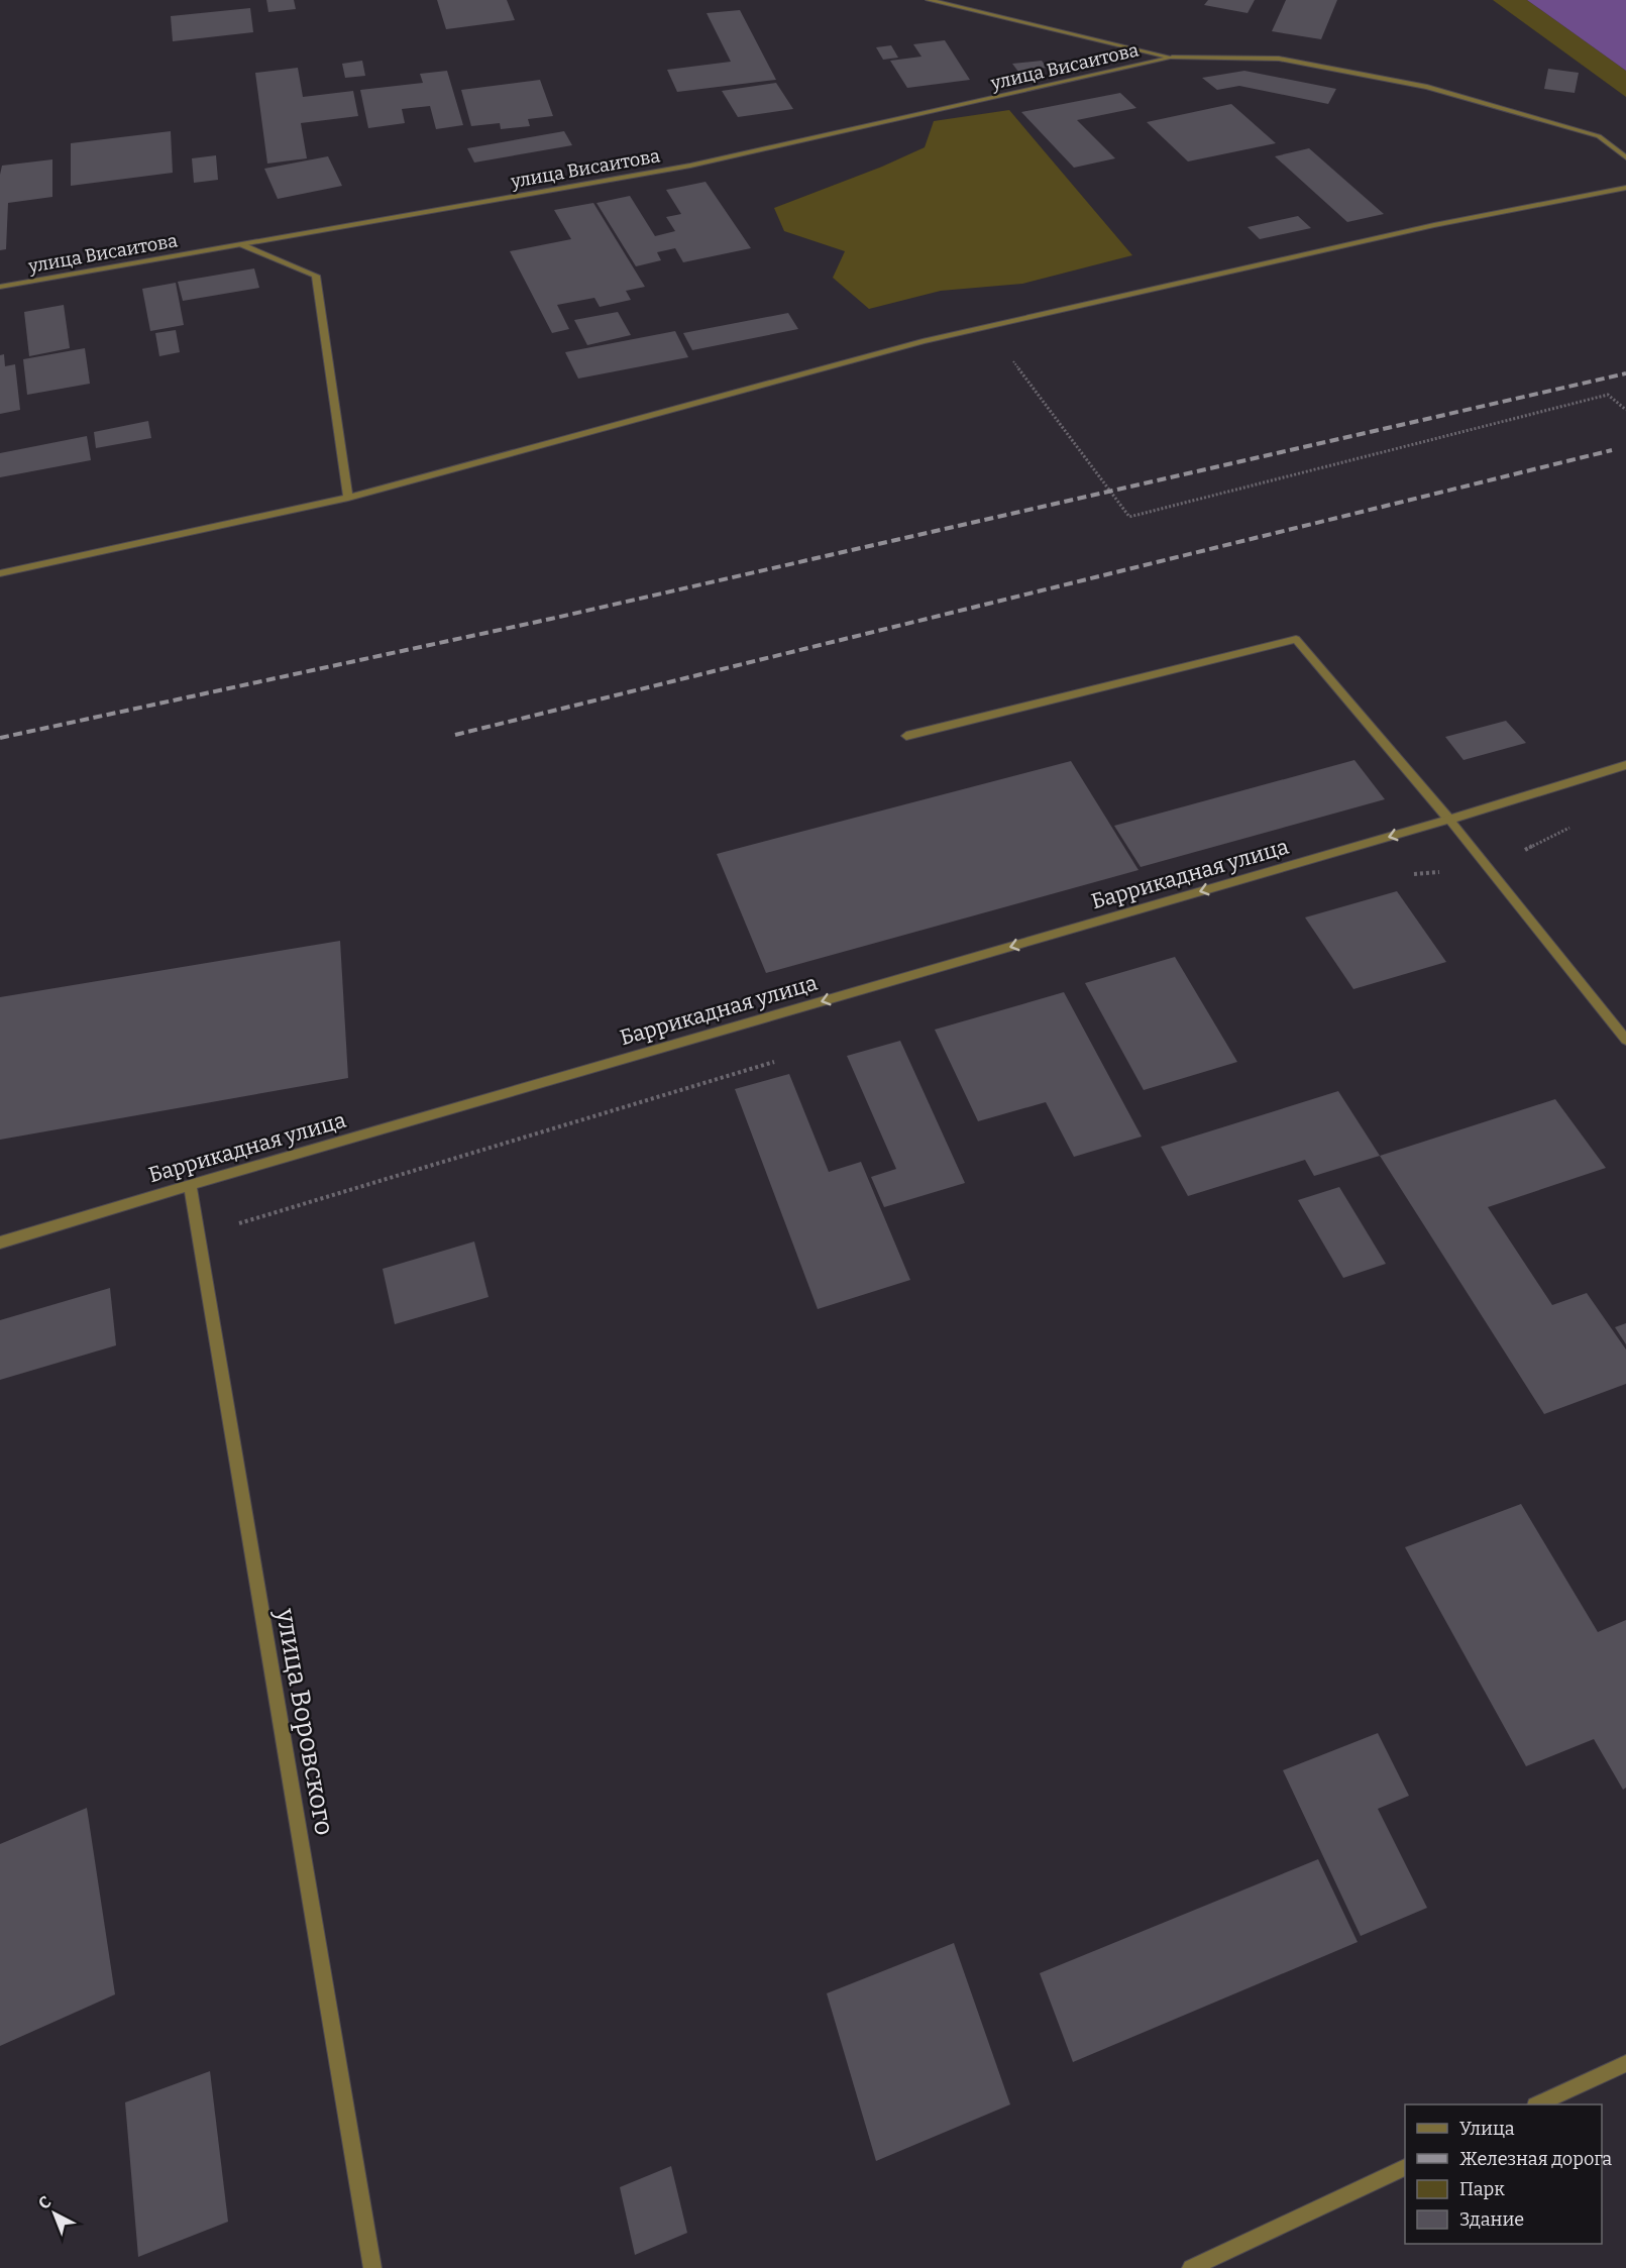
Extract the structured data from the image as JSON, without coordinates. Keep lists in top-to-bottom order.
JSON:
{
  "streets": {
    "street": ["улица Висаитова", "Баррикадная улица", "улица Воровского"]
  },
  "crossings": [
    ["Баррикадная улица", "улица Воровского"]
  ],
  "one_way": ["Баррикадная улица"],
  "legend": [
    "Улица",
    "Железная дорога",
    "Парк",
    "Здание"
  ],
  "north": "top left"
}
